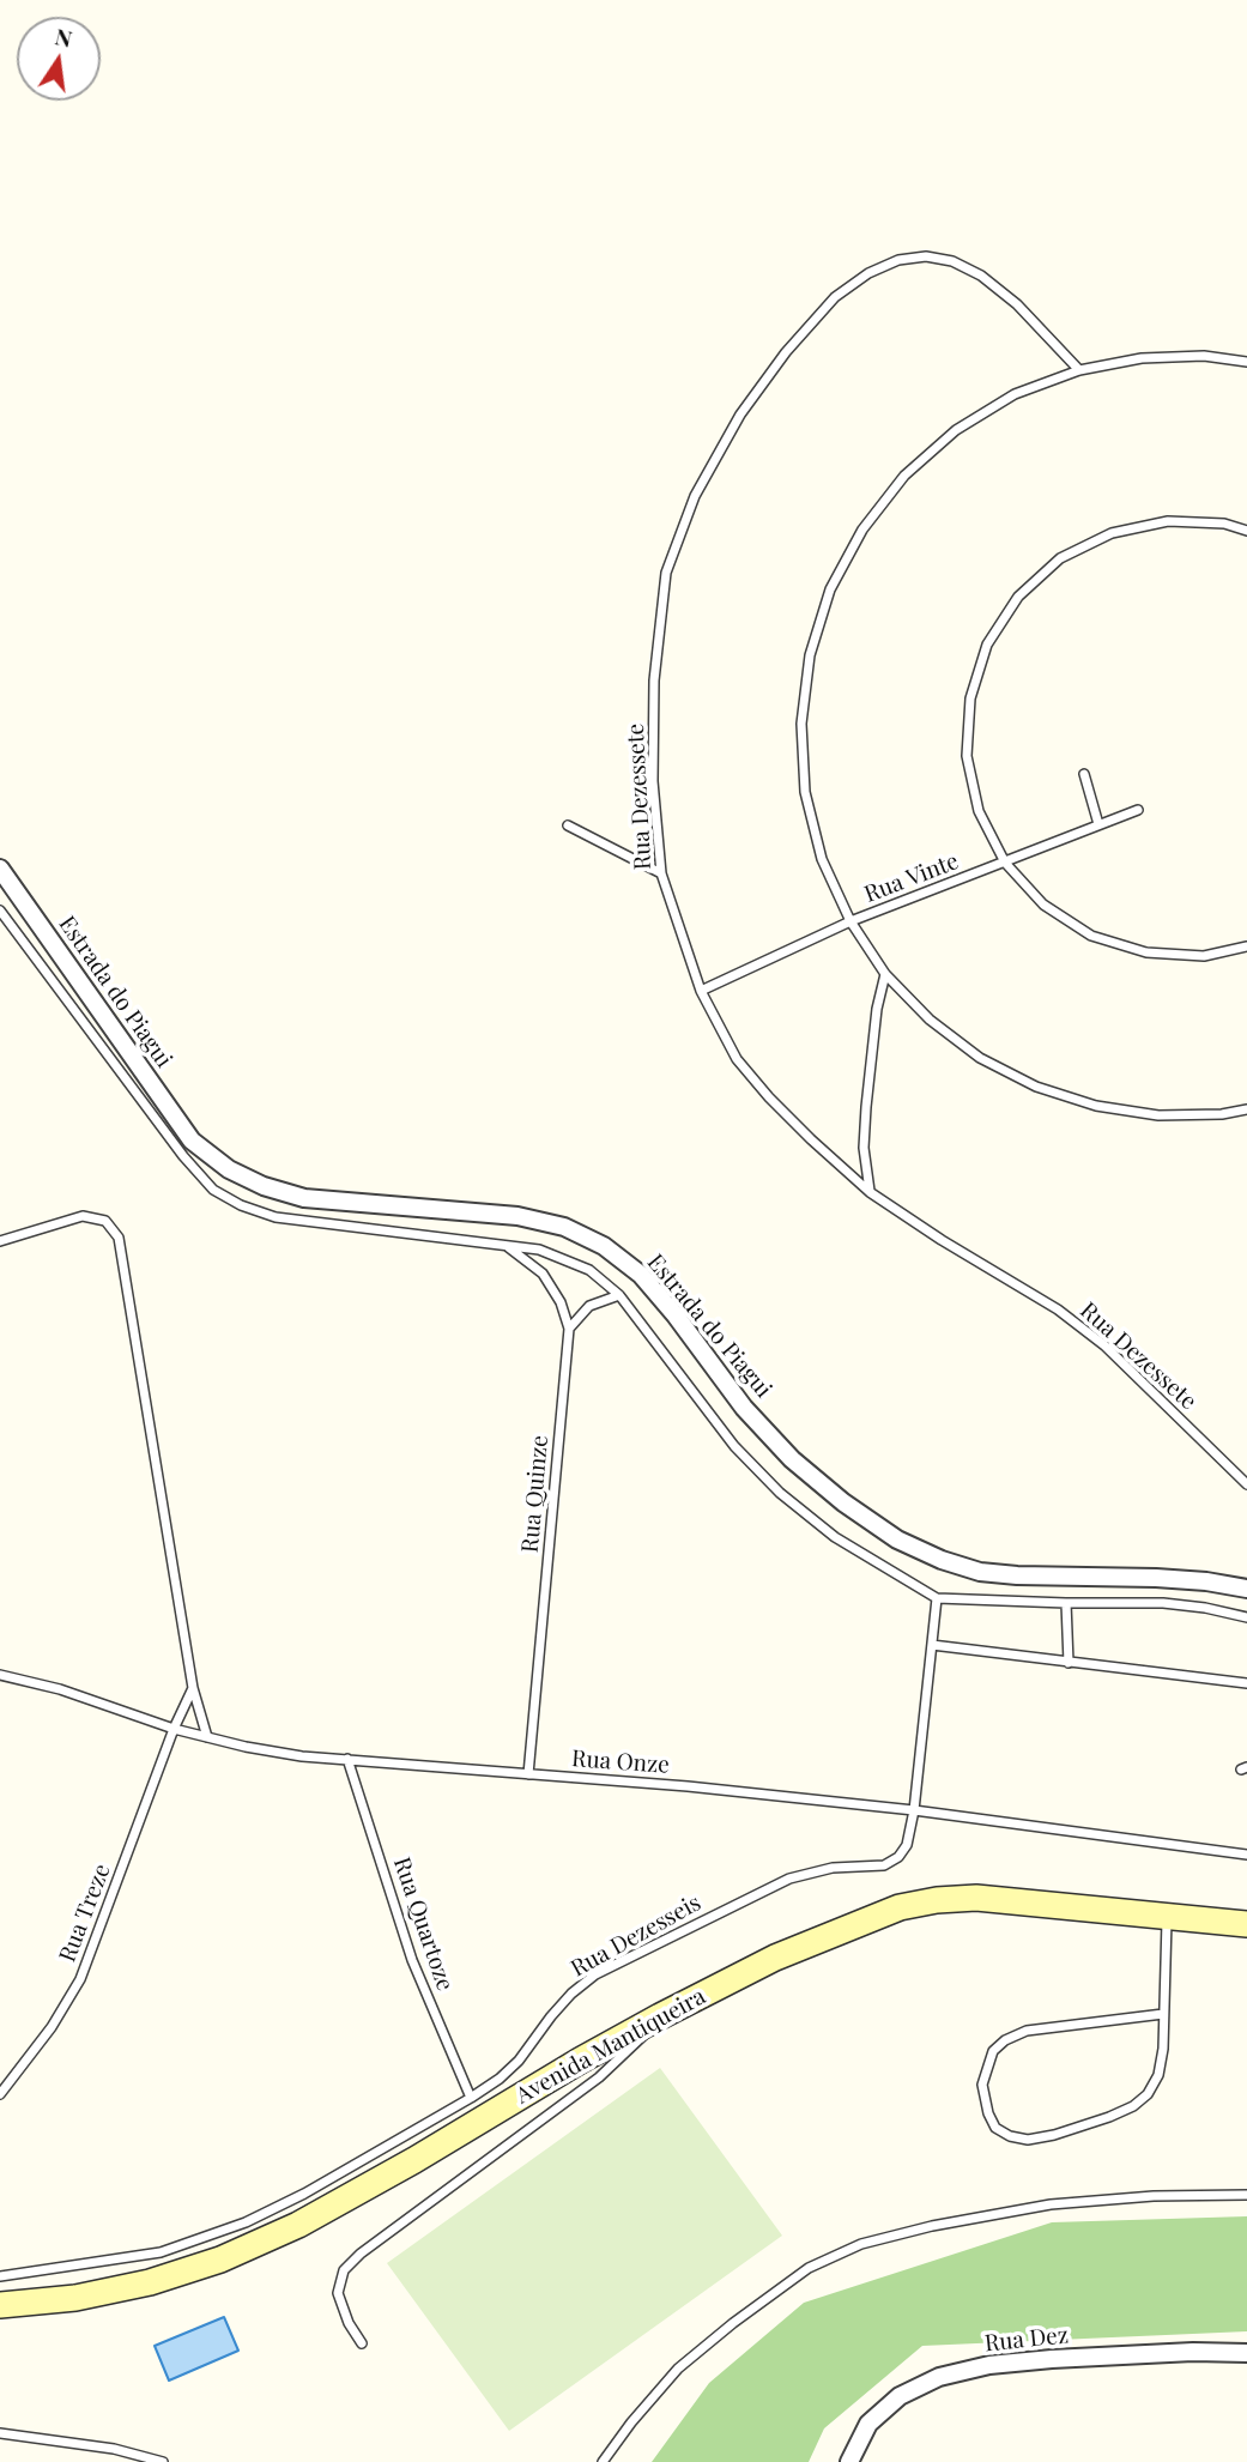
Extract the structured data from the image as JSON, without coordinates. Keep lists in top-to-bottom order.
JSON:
{
  "streets": {
    "street": ["Estrada do Piagui", "Avenida Mantiqueira", "Rua Dez"],
    "lane": [
      "Rua Dezessete",
      "Rua Vinte",
      "Rua Quinze",
      "Rua Onze",
      "Rua Treze",
      "Rua Quartoze",
      "Rua Dezesseis"
    ]
  },
  "crossings": [
    ["Rua Dezessete", "Rua Vinte"],
    ["Rua Quinze", "Rua Onze"],
    ["Rua Onze", "Rua Treze"],
    ["Rua Onze", "Rua Quartoze"],
    ["Rua Onze", "Rua Dezesseis"],
    ["Rua Quartoze", "Rua Dezesseis"]
  ],
  "north": "top"
}
